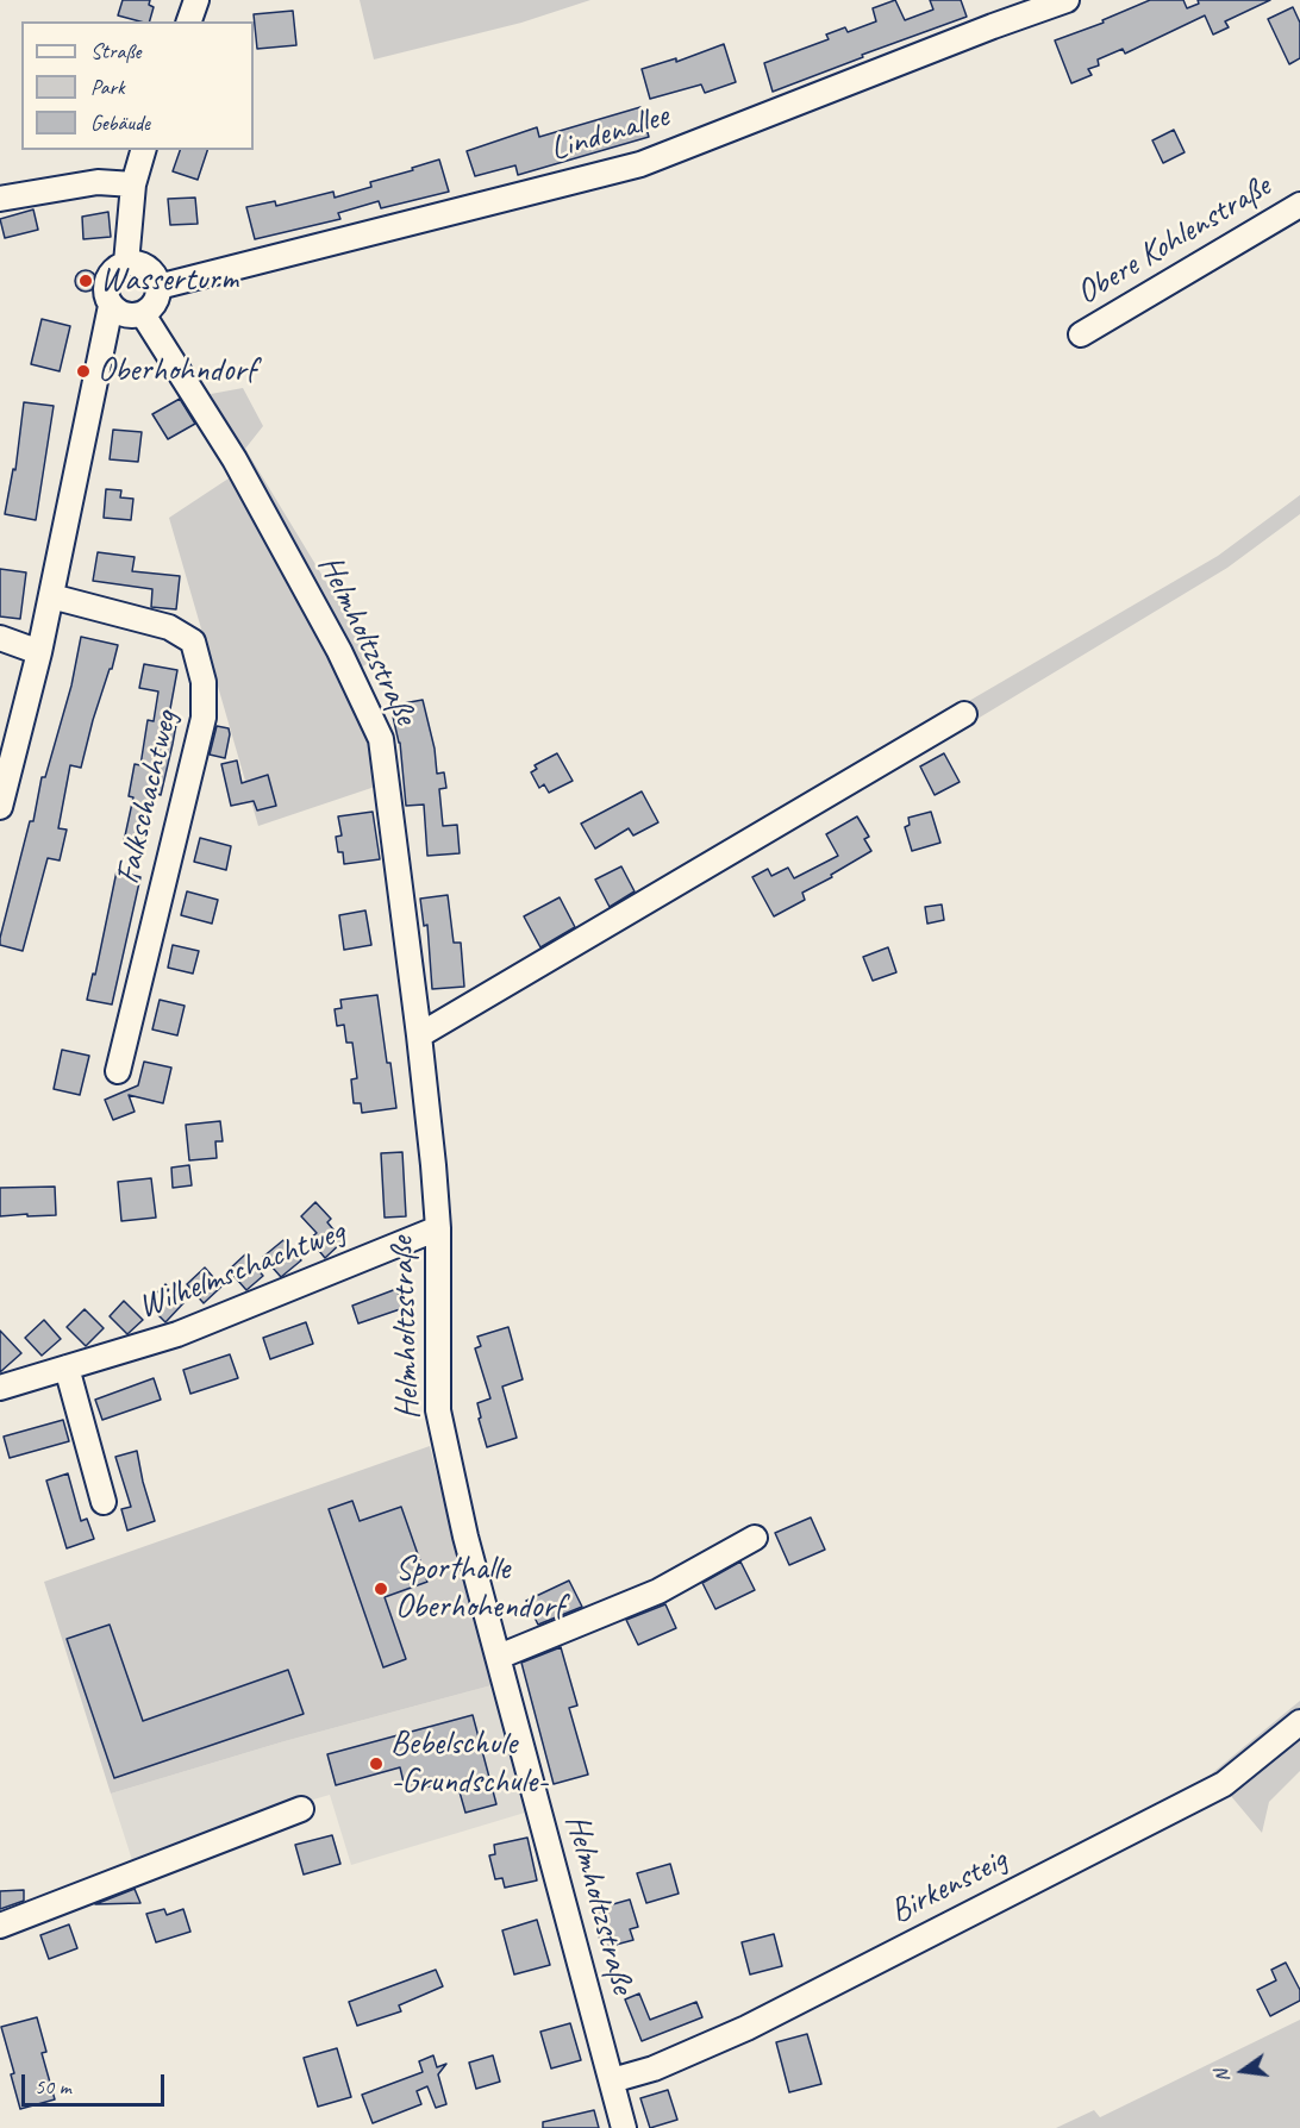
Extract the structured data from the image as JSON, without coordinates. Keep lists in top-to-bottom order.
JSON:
{
  "streets": {
    "street": [
      "Lindenallee",
      "Obere Kohlenstraße",
      "Helmholtzstraße",
      "Falkschachtweg",
      "Wilhelmschachtweg",
      "Birkensteig"
    ]
  },
  "crossings": [
    ["Lindenallee", "Helmholtzstraße"],
    ["Helmholtzstraße", "Wilhelmschachtweg"],
    ["Helmholtzstraße", "Birkensteig"]
  ],
  "places": [
    "Wasserturm",
    "Oberhohndorf",
    "Sporthalle Oberhohendorf",
    "Bebelschule -Grundschule-"
  ],
  "legend": ["Straße", "Park", "Gebäude"],
  "scale_bar": "50 m",
  "north": "left"
}
